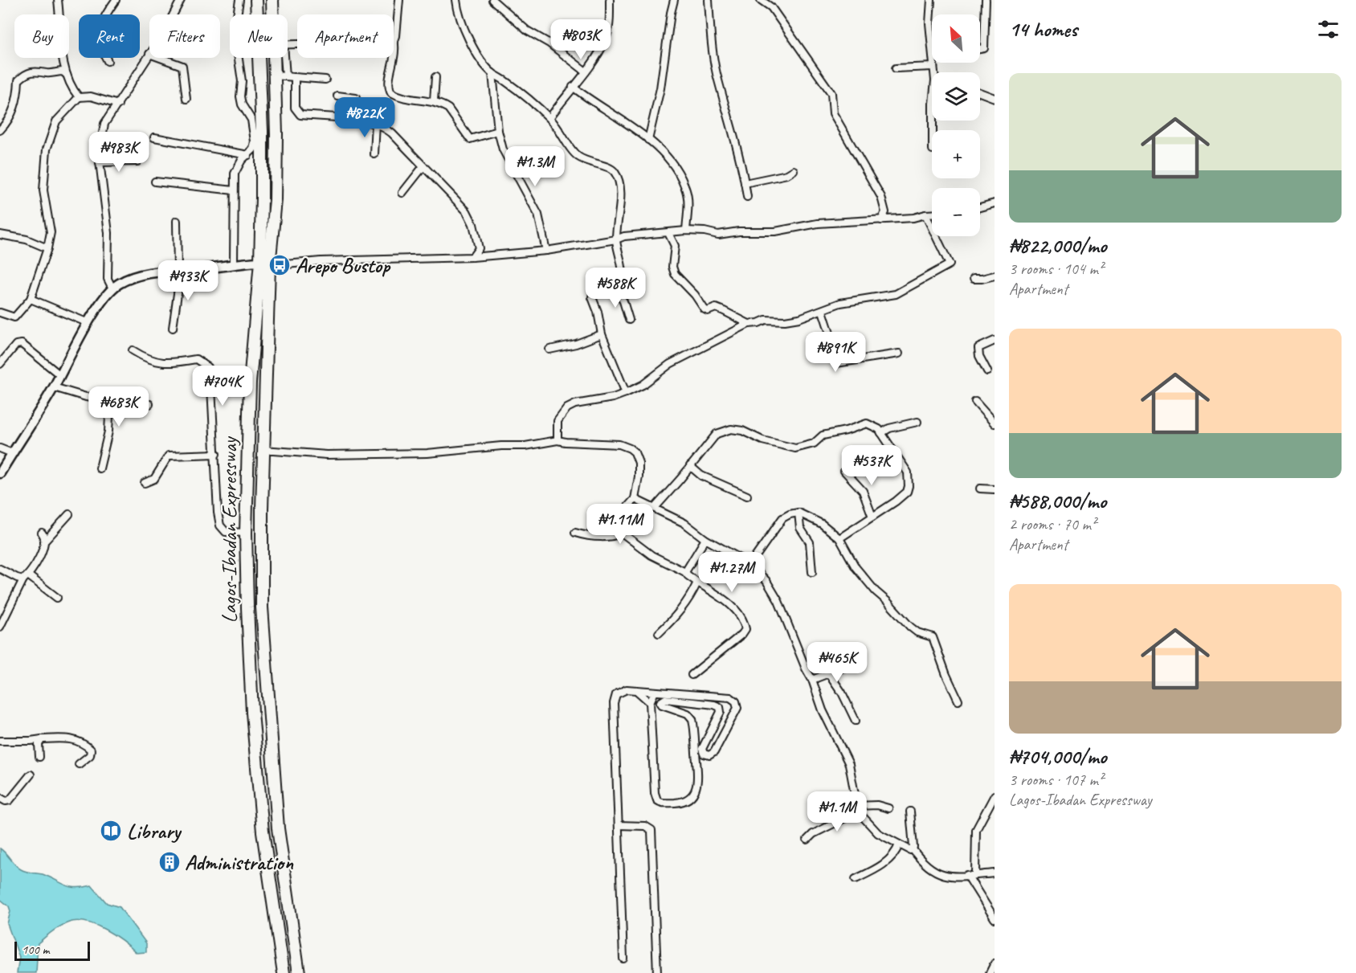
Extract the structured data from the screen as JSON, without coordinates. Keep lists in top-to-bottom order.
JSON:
{
  "streets": {
    "highway": ["Lagos-Ibadan Expressway"]
  },
  "places": {
    "bus stop": ["Arepo Bustop"],
    "library": ["Library"],
    "building": ["Administration"]
  },
  "scale_bar": "100 m",
  "north": "top left",
  "page": {
    "heading": "14 homes",
    "map_buttons": ["+", "−"],
    "chip": [
      "Buy",
      "Rent",
      "Filters",
      "New",
      "Apartment"
    ],
    "price": [
      "₦803K",
      "₦822K",
      "₦983K",
      "₦1.3M",
      "₦933K",
      "₦588K",
      "₦891K",
      "₦704K",
      "₦683K",
      "₦537K",
      "₦1.11M",
      "₦1.27M",
      "₦465K",
      "₦1.1M"
    ],
    "list": [
      {
        "name": "₦822,000/mo",
        "note": "3 rooms · 104 m² · Apartment"
      },
      {
        "name": "₦588,000/mo",
        "note": "2 rooms · 70 m² · Apartment"
      },
      {
        "name": "₦704,000/mo",
        "note": "3 rooms · 107 m² · Lagos-Ibadan Expressway"
      }
    ],
    "scale": "100 m"
  }
}
